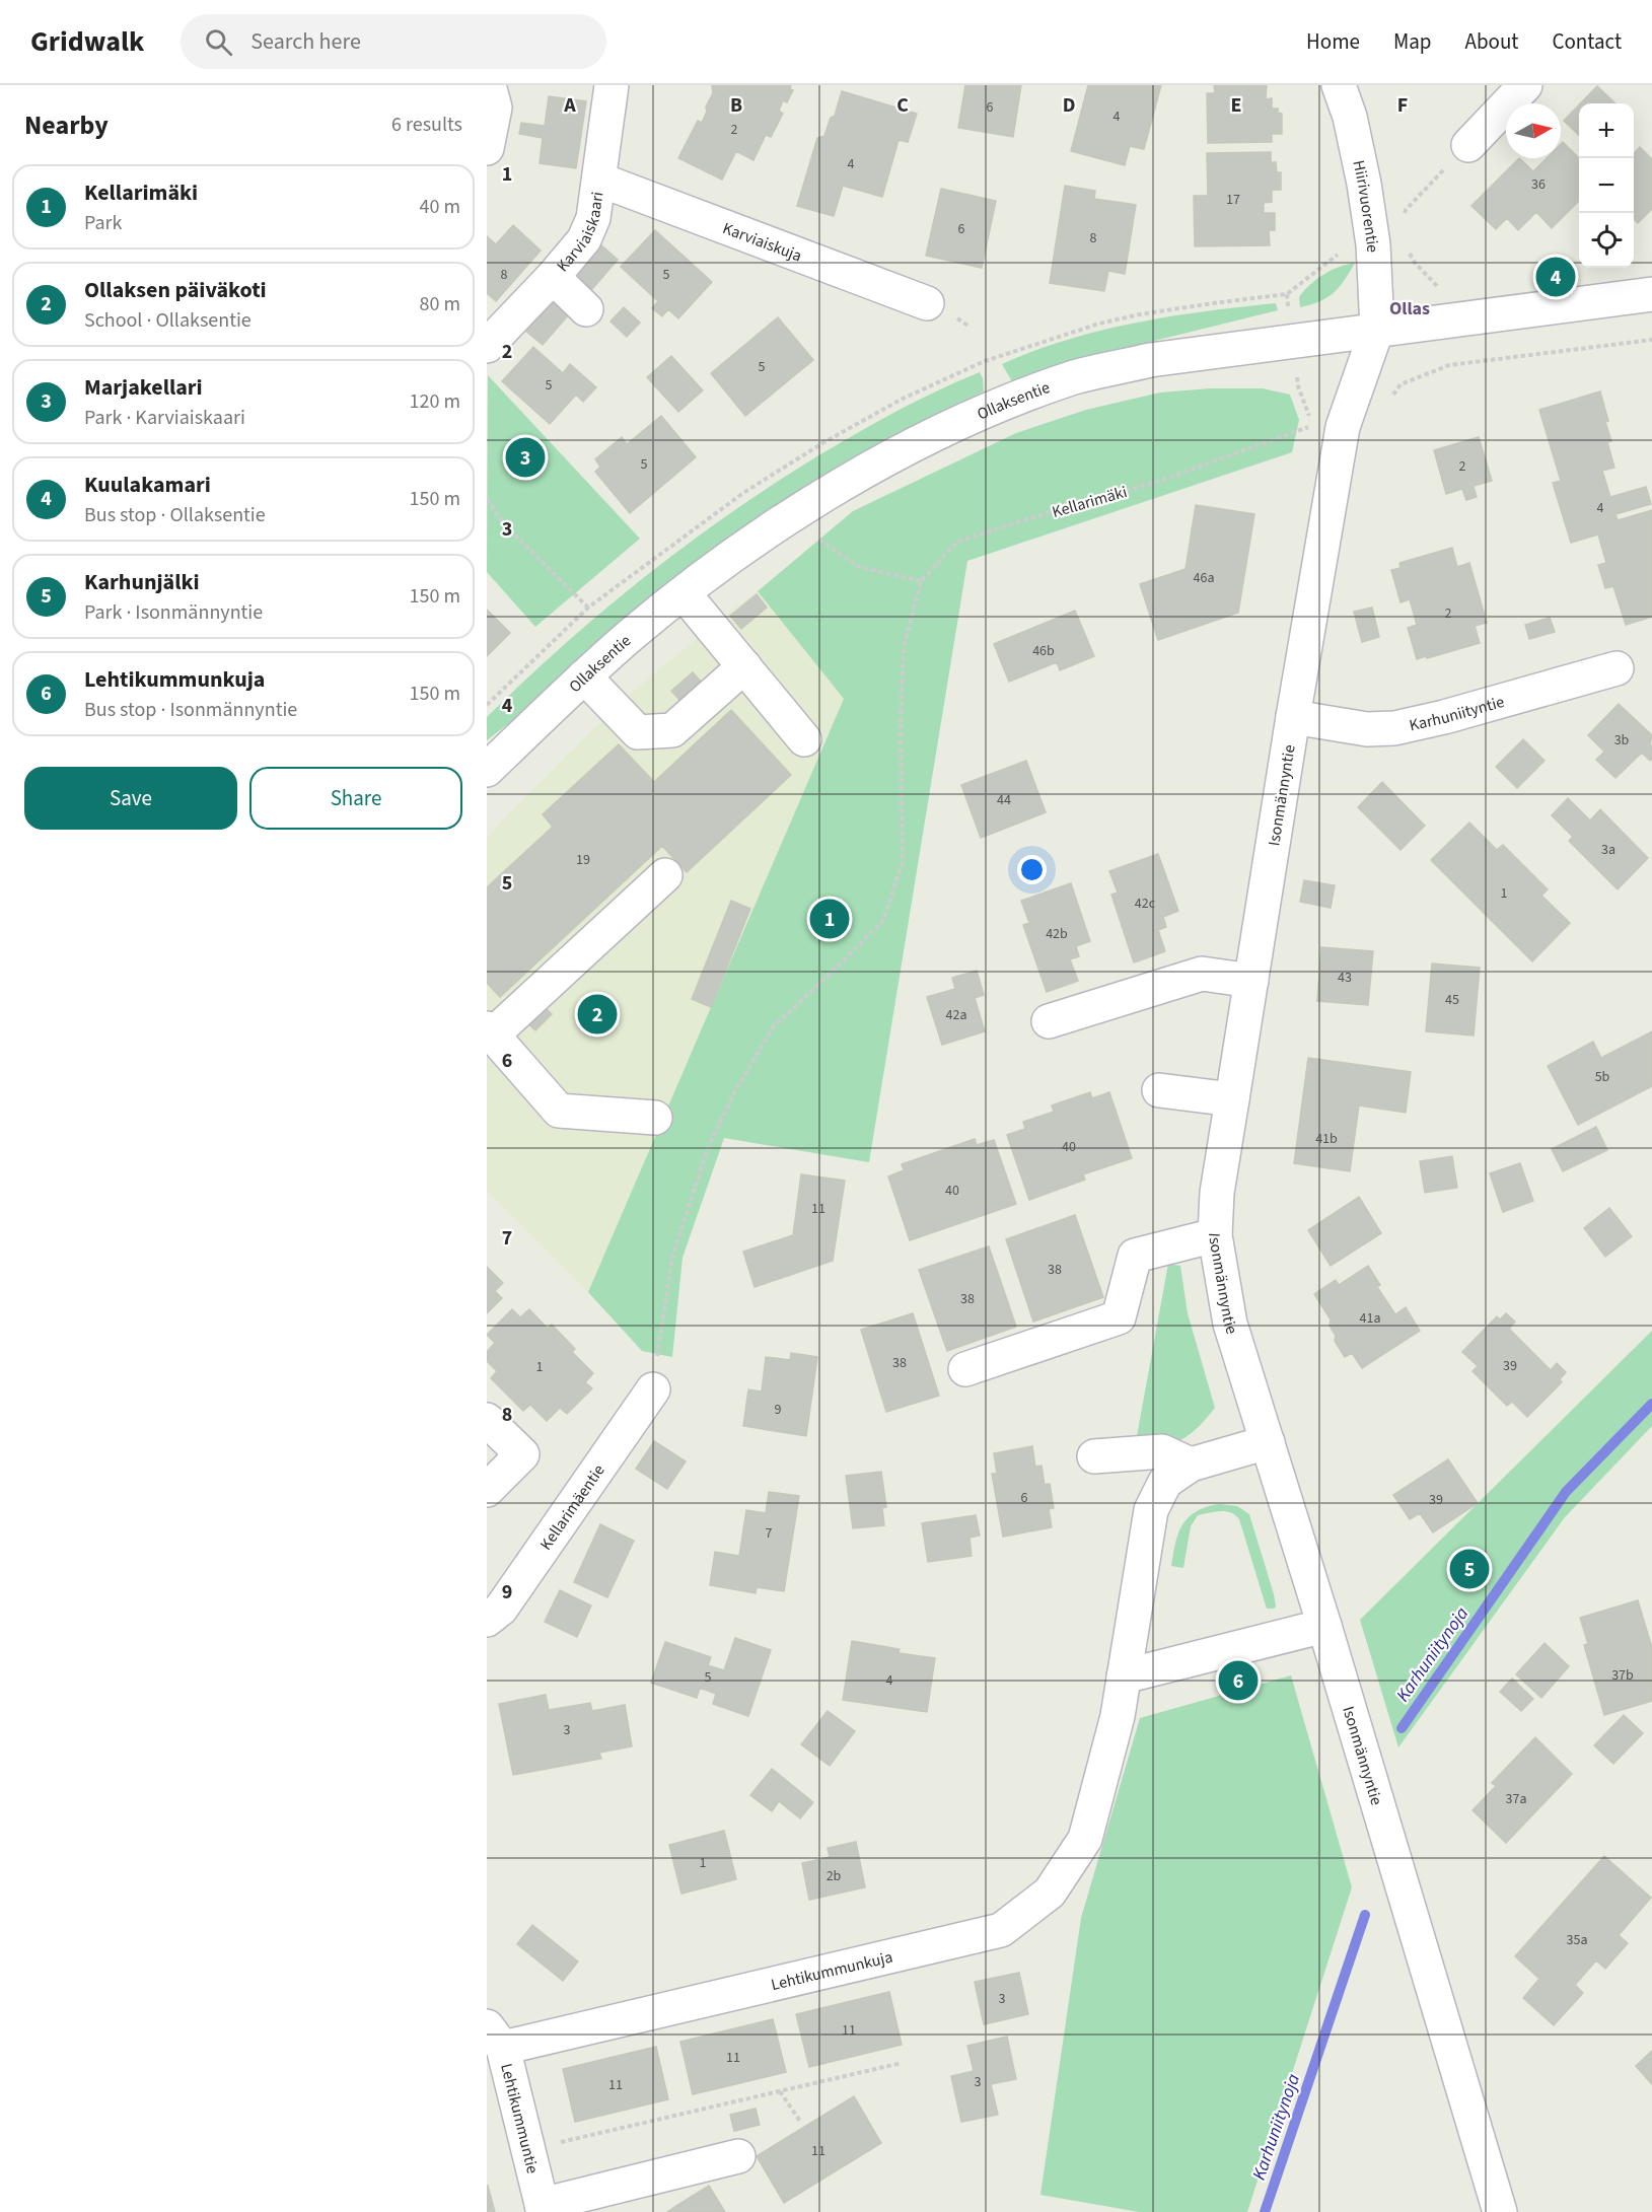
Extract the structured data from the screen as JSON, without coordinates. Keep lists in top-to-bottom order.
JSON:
{
  "streets": {
    "street": [
      "Hiirivuorentie",
      "Karviaiskaari",
      "Karviaiskuja",
      "Ollaksentie",
      "Karhuniityntie",
      "Isonmännyntie",
      "Kellarimäentie",
      "Lehtikummunkuja",
      "Lehtikummuntie"
    ],
    "path": ["Kellarimäki"]
  },
  "crossings": [
    ["Hiirivuorentie", "Ollaksentie"],
    ["Hiirivuorentie", "Isonmännyntie"],
    ["Karviaiskaari", "Karviaiskuja"],
    ["Ollaksentie", "Isonmännyntie"],
    ["Kellarimäki", "Kellarimäentie"],
    ["Karhuniityntie", "Isonmännyntie"],
    ["Isonmännyntie", "Lehtikummunkuja"],
    ["Lehtikummunkuja", "Lehtikummuntie"]
  ],
  "districts": ["Ollas"],
  "water": ["Karhuniitynoja"],
  "house_numbers": [
    "6",
    "4",
    "2",
    "4",
    "36",
    "17",
    "6",
    "8",
    "8",
    "5",
    "5",
    "5",
    "5",
    "2",
    "4",
    "46a",
    "2",
    "46b",
    "3b",
    "44",
    "3a",
    "19",
    "1",
    "42c",
    "42b",
    "43",
    "45",
    "42a",
    "5b",
    "41b",
    "40",
    "40",
    "11",
    "38",
    "38",
    "41a",
    "38",
    "39",
    "1",
    "9",
    "6",
    "39",
    "7",
    "37b",
    "5",
    "4",
    "3",
    "37a",
    "1",
    "2b",
    "35a",
    "3",
    "11",
    "11",
    "3",
    "11",
    "11"
  ],
  "north": "right",
  "page": {
    "header": "Gridwalk",
    "search": "Search here",
    "nav": [
      "Home",
      "Map",
      "About",
      "Contact"
    ],
    "heading": ["Nearby", "6 results"],
    "map_buttons": ["+", "−"],
    "list": [
      {
        "mark": "1",
        "name": "Kellarimäki",
        "note": "Park",
        "value": "40 m"
      },
      {
        "mark": "2",
        "name": "Ollaksen päiväkoti",
        "note": "School · Ollaksentie",
        "value": "80 m"
      },
      {
        "mark": "3",
        "name": "Marjakellari",
        "note": "Park · Karviaiskaari",
        "value": "120 m"
      },
      {
        "mark": "4",
        "name": "Kuulakamari",
        "note": "Bus stop · Ollaksentie",
        "value": "150 m"
      },
      {
        "mark": "5",
        "name": "Karhunjälki",
        "note": "Park · Isonmännyntie",
        "value": "150 m"
      },
      {
        "mark": "6",
        "name": "Lehtikummunkuja",
        "note": "Bus stop · Isonmännyntie",
        "value": "150 m"
      }
    ],
    "pins": [
      "4",
      "3",
      "1",
      "2",
      "5",
      "6"
    ],
    "buttons": ["Save", "Share"]
  },
  "grid": {
    "columns": [
      "A",
      "B",
      "C",
      "D",
      "E",
      "F"
    ],
    "rows": [
      "1",
      "2",
      "3",
      "4",
      "5",
      "6",
      "7",
      "8",
      "9"
    ]
  }
}
